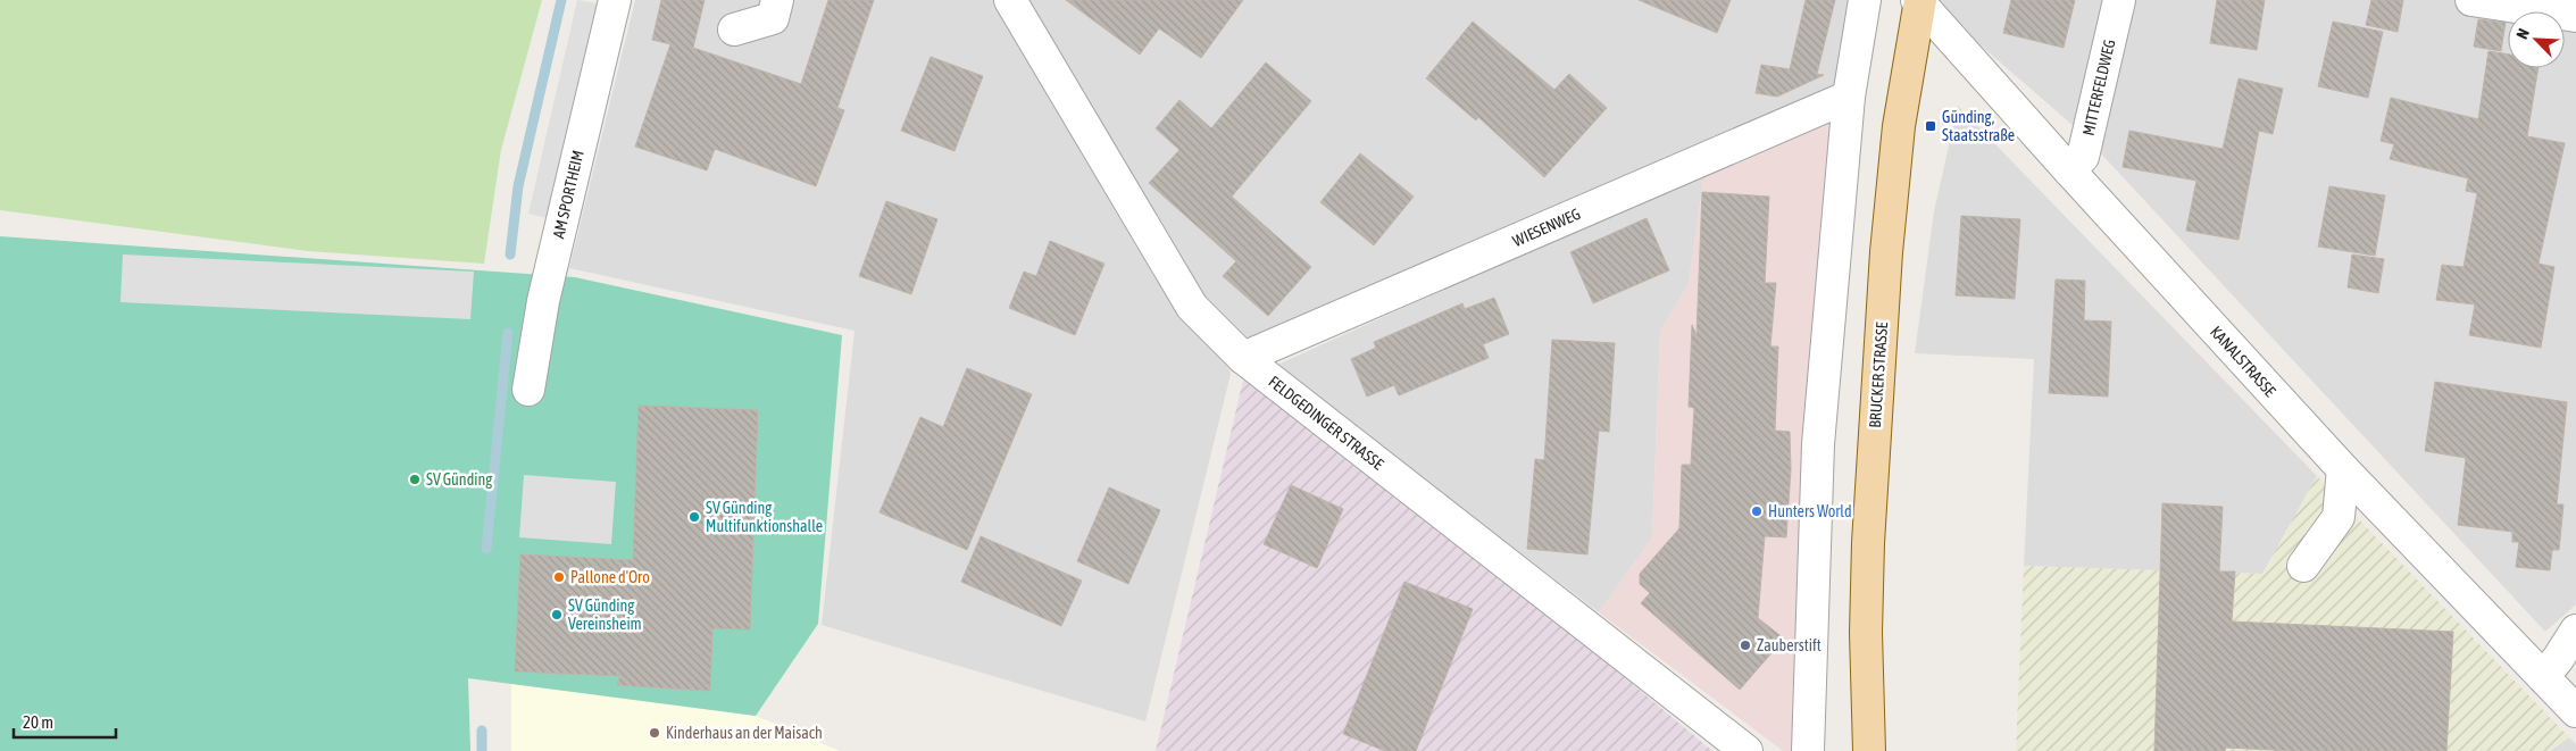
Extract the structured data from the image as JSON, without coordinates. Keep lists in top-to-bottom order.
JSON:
{
  "streets": {
    "main road": ["BRUCKER STRASSE"],
    "street": [
      "MITTERFELDWEG",
      "AM SPORTHEIM",
      "WIESENWEG",
      "KANALSTRASSE",
      "FELDGEDINGER STRASSE"
    ]
  },
  "crossings": [
    ["MITTERFELDWEG", "KANALSTRASSE"],
    ["WIESENWEG", "FELDGEDINGER STRASSE"],
    ["KANALSTRASSE", "BRUCKER STRASSE"]
  ],
  "places": {
    "transit": ["Günding, Staatsstraße"],
    "other": [
      "SV Günding",
      "Hunters World",
      "SV Günding Multifunktionshalle",
      "Pallone d'Oro",
      "SV Günding Vereinsheim",
      "Zauberstift",
      "Kinderhaus an der Maisach"
    ]
  },
  "scale_bar": "20 m",
  "north": "top left"
}
